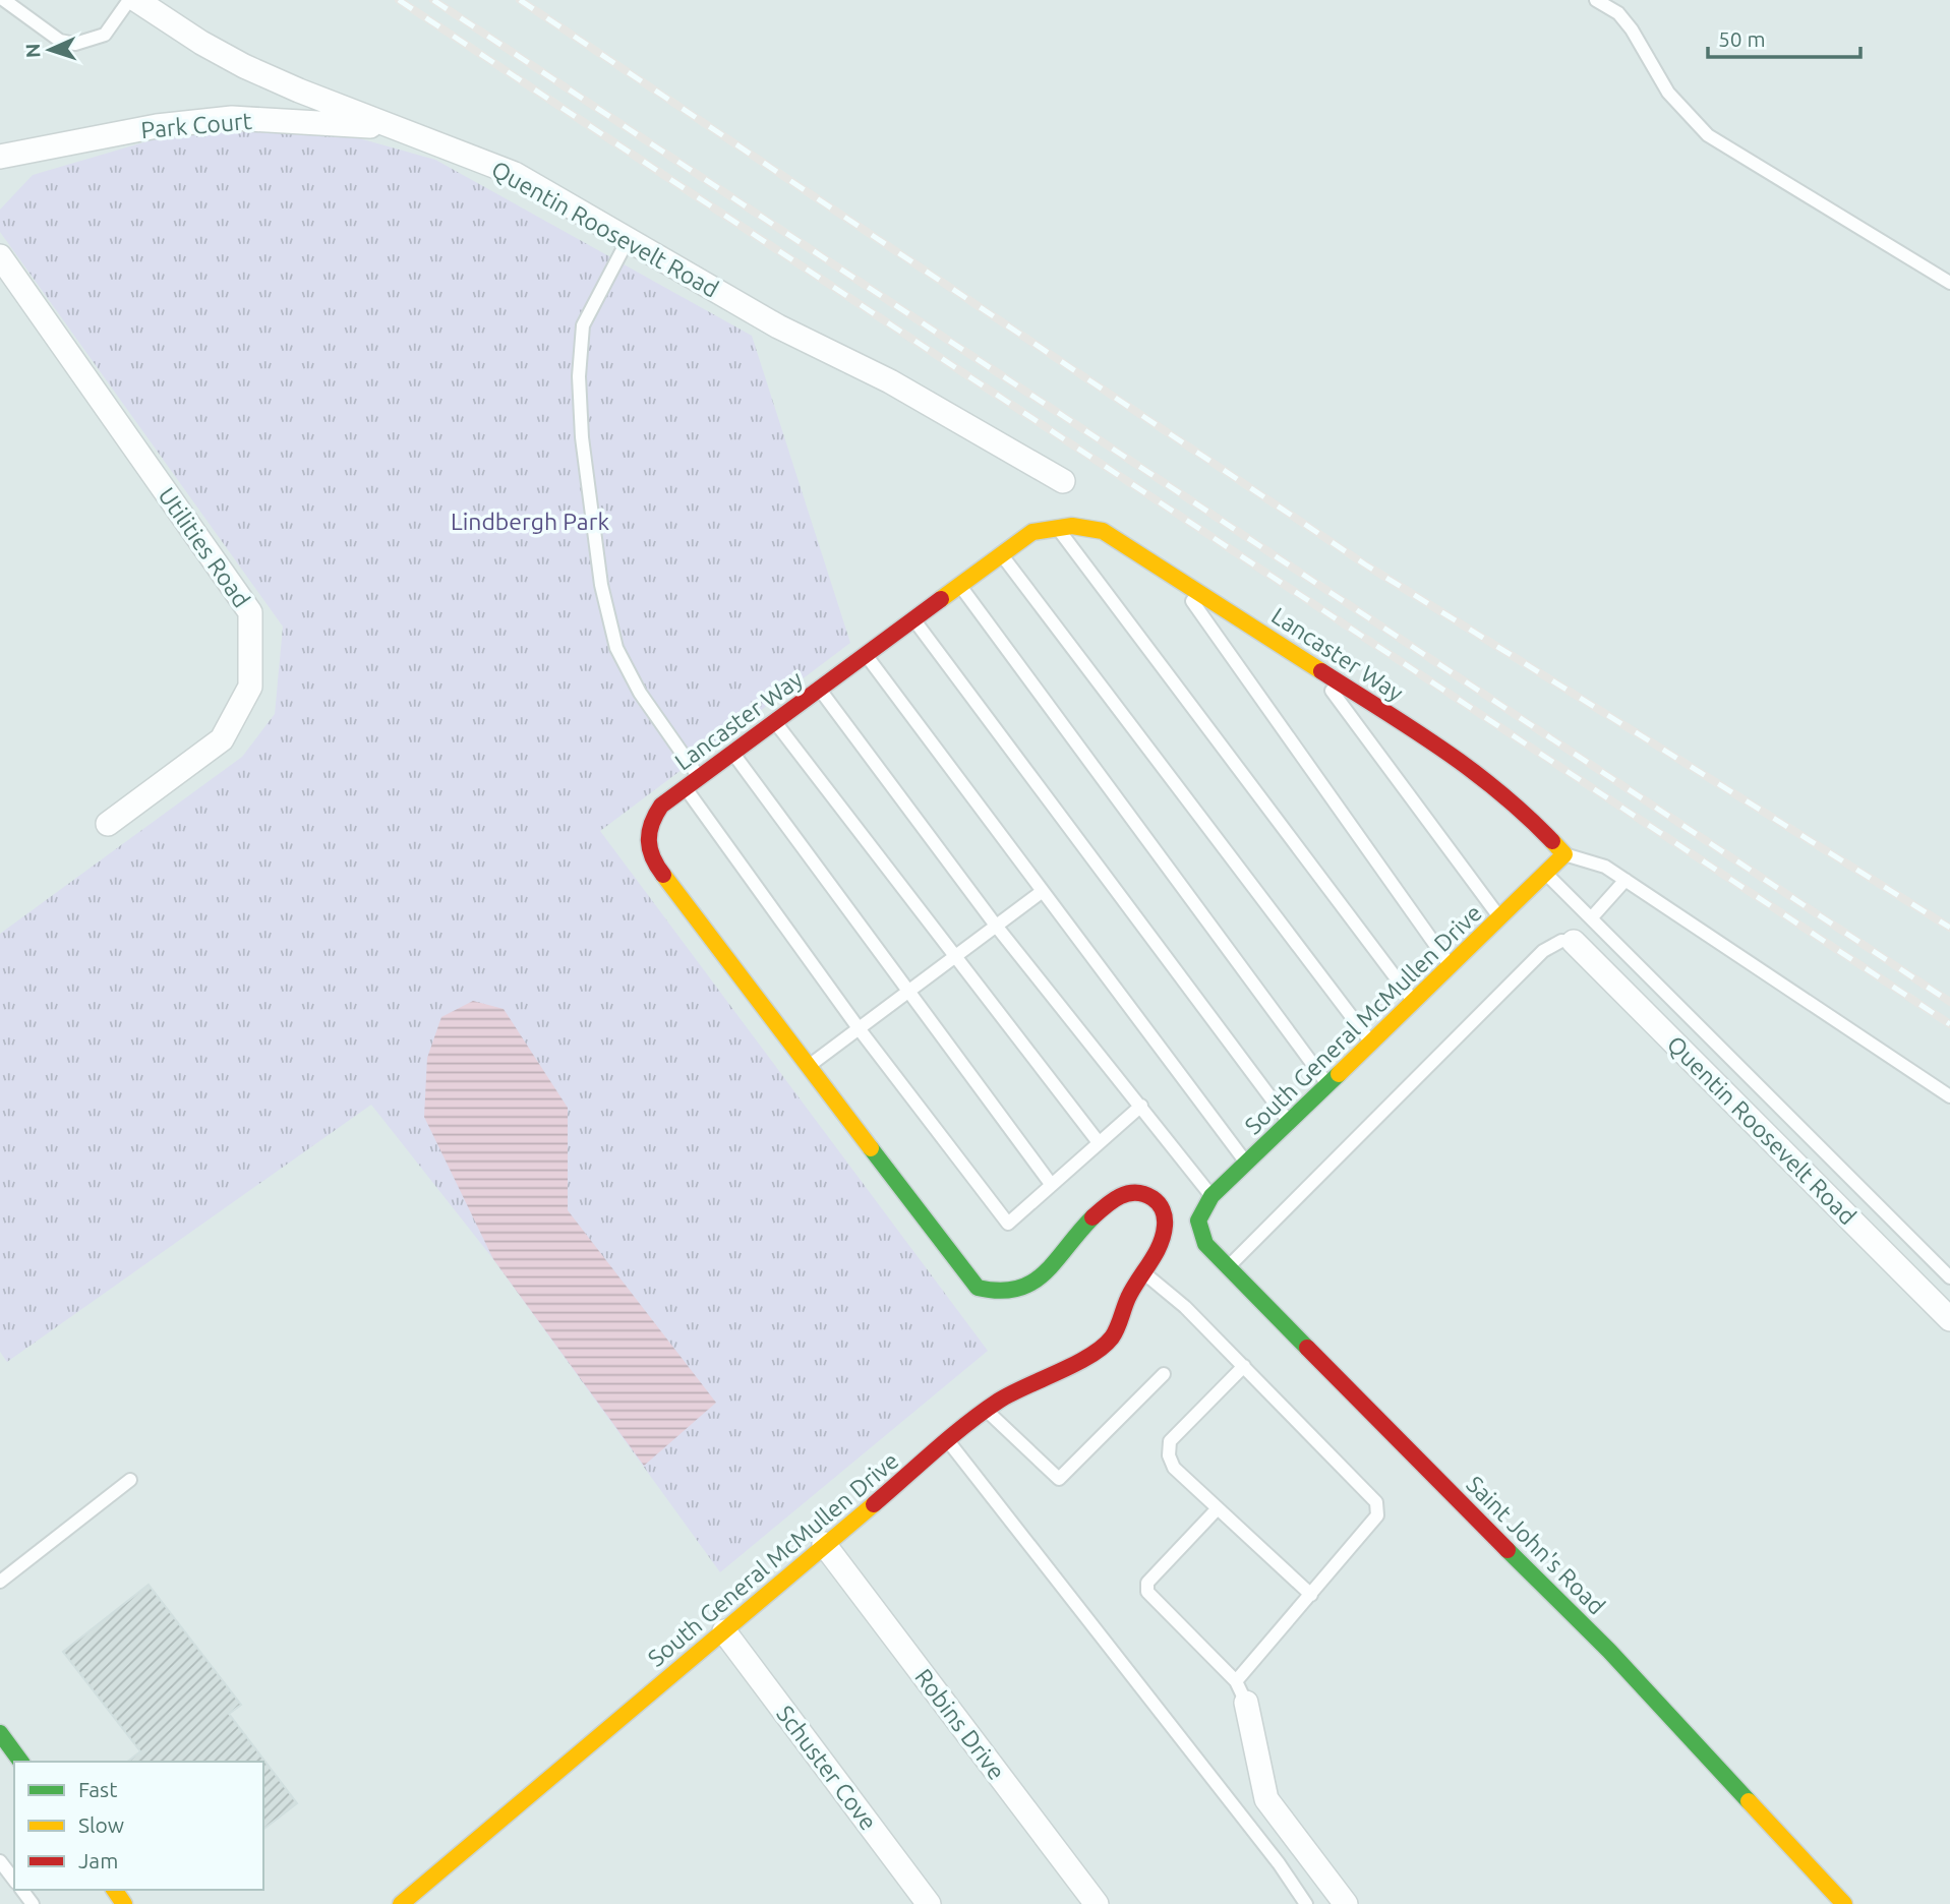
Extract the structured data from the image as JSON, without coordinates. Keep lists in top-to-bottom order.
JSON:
{
  "streets": {
    "street": [
      "Park Court",
      "Quentin Roosevelt Road",
      "Utilities Road",
      "Lancaster Way",
      "South General McMullen Drive",
      "Saint John's Road",
      "Robins Drive",
      "Schuster Cove"
    ]
  },
  "crossings": [
    ["Park Court", "Quentin Roosevelt Road"],
    ["Lancaster Way", "South General McMullen Drive"],
    ["South General McMullen Drive", "Saint John's Road"],
    ["South General McMullen Drive", "Robins Drive"],
    ["South General McMullen Drive", "Schuster Cove"]
  ],
  "parks": ["Lindbergh Park"],
  "legend": ["Fast", "Slow", "Jam"],
  "scale_bar": "50 m",
  "north": "left"
}
